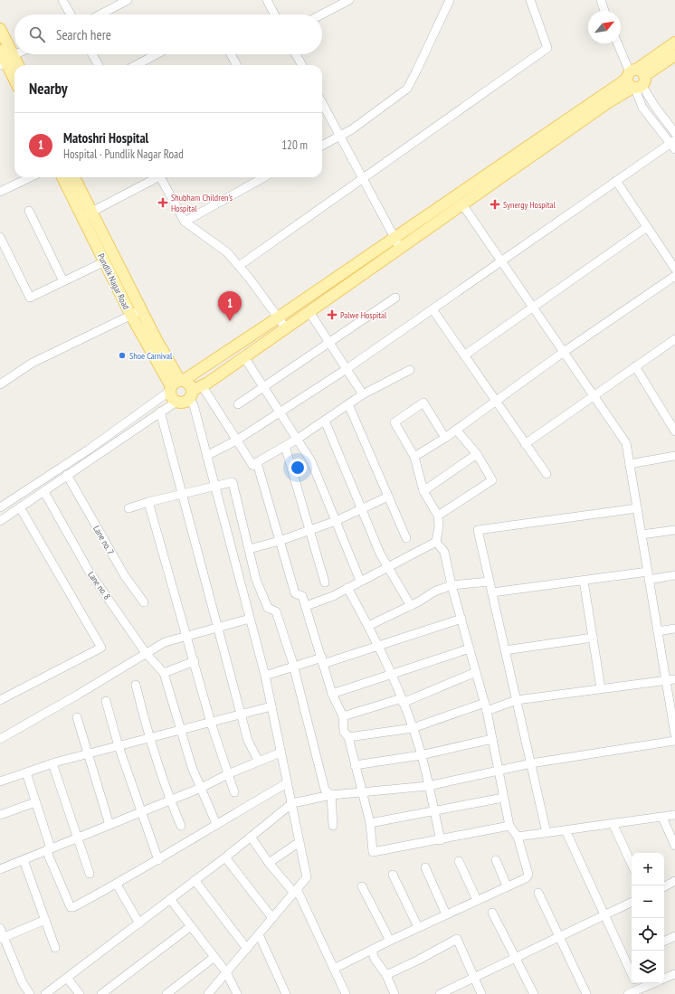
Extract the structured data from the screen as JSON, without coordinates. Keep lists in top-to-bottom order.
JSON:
{
  "streets": {
    "main road": ["Pundlik Nagar Road"],
    "street": ["Lane no. 7", "Lane no. 8"]
  },
  "places": {
    "health": ["Shubham Children's Hospital", "Synergy Hospital", "Palwe Hospital"],
    "other": ["Shoe Carnival"]
  },
  "north": "top right",
  "page": {
    "search": "Search here",
    "heading": "Nearby",
    "list": [
      {
        "mark": "1",
        "name": "Matoshri Hospital",
        "note": "Hospital · Pundlik Nagar Road",
        "value": "120 m"
      }
    ],
    "pins": "1",
    "map_buttons": ["+", "−"]
  }
}
